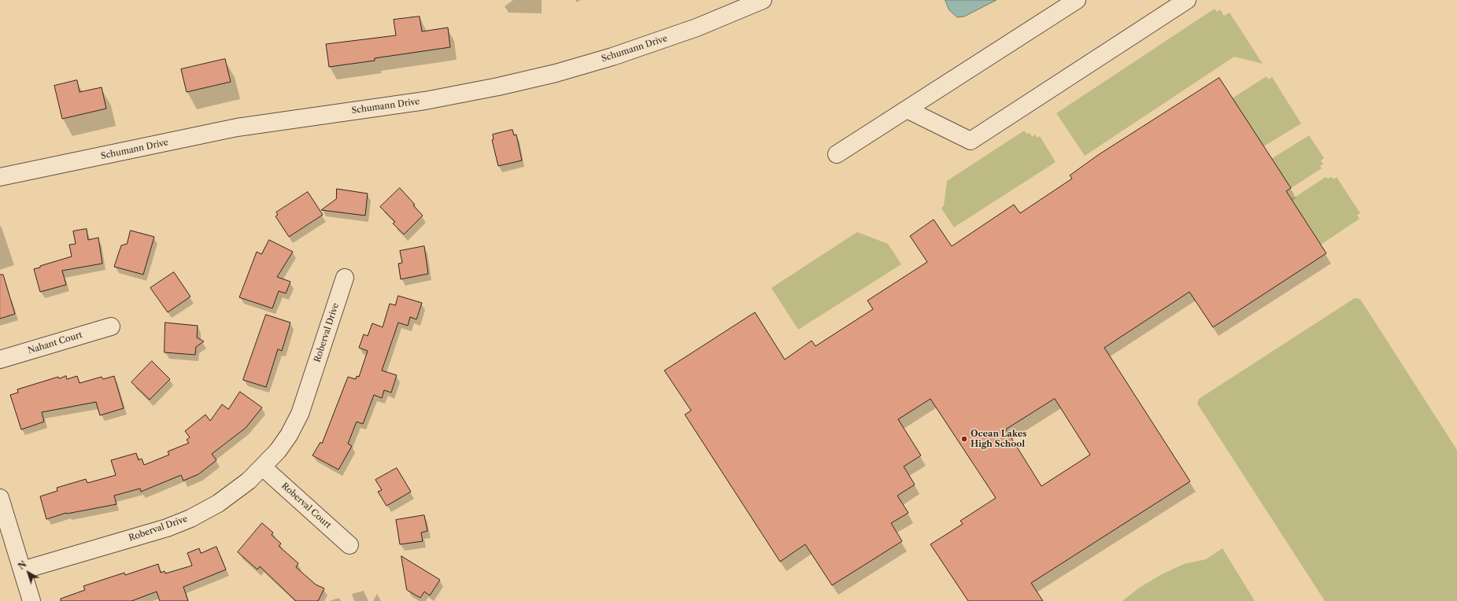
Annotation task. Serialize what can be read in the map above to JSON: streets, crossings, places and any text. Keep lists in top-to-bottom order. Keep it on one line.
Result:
{"streets":{"street":["Schumann Drive","Roberval Drive","Nahant Court","Roberval Court"]},"crossings":[["Roberval Drive","Roberval Court"]],"places":["Ocean Lakes High School"],"north":"top left"}
